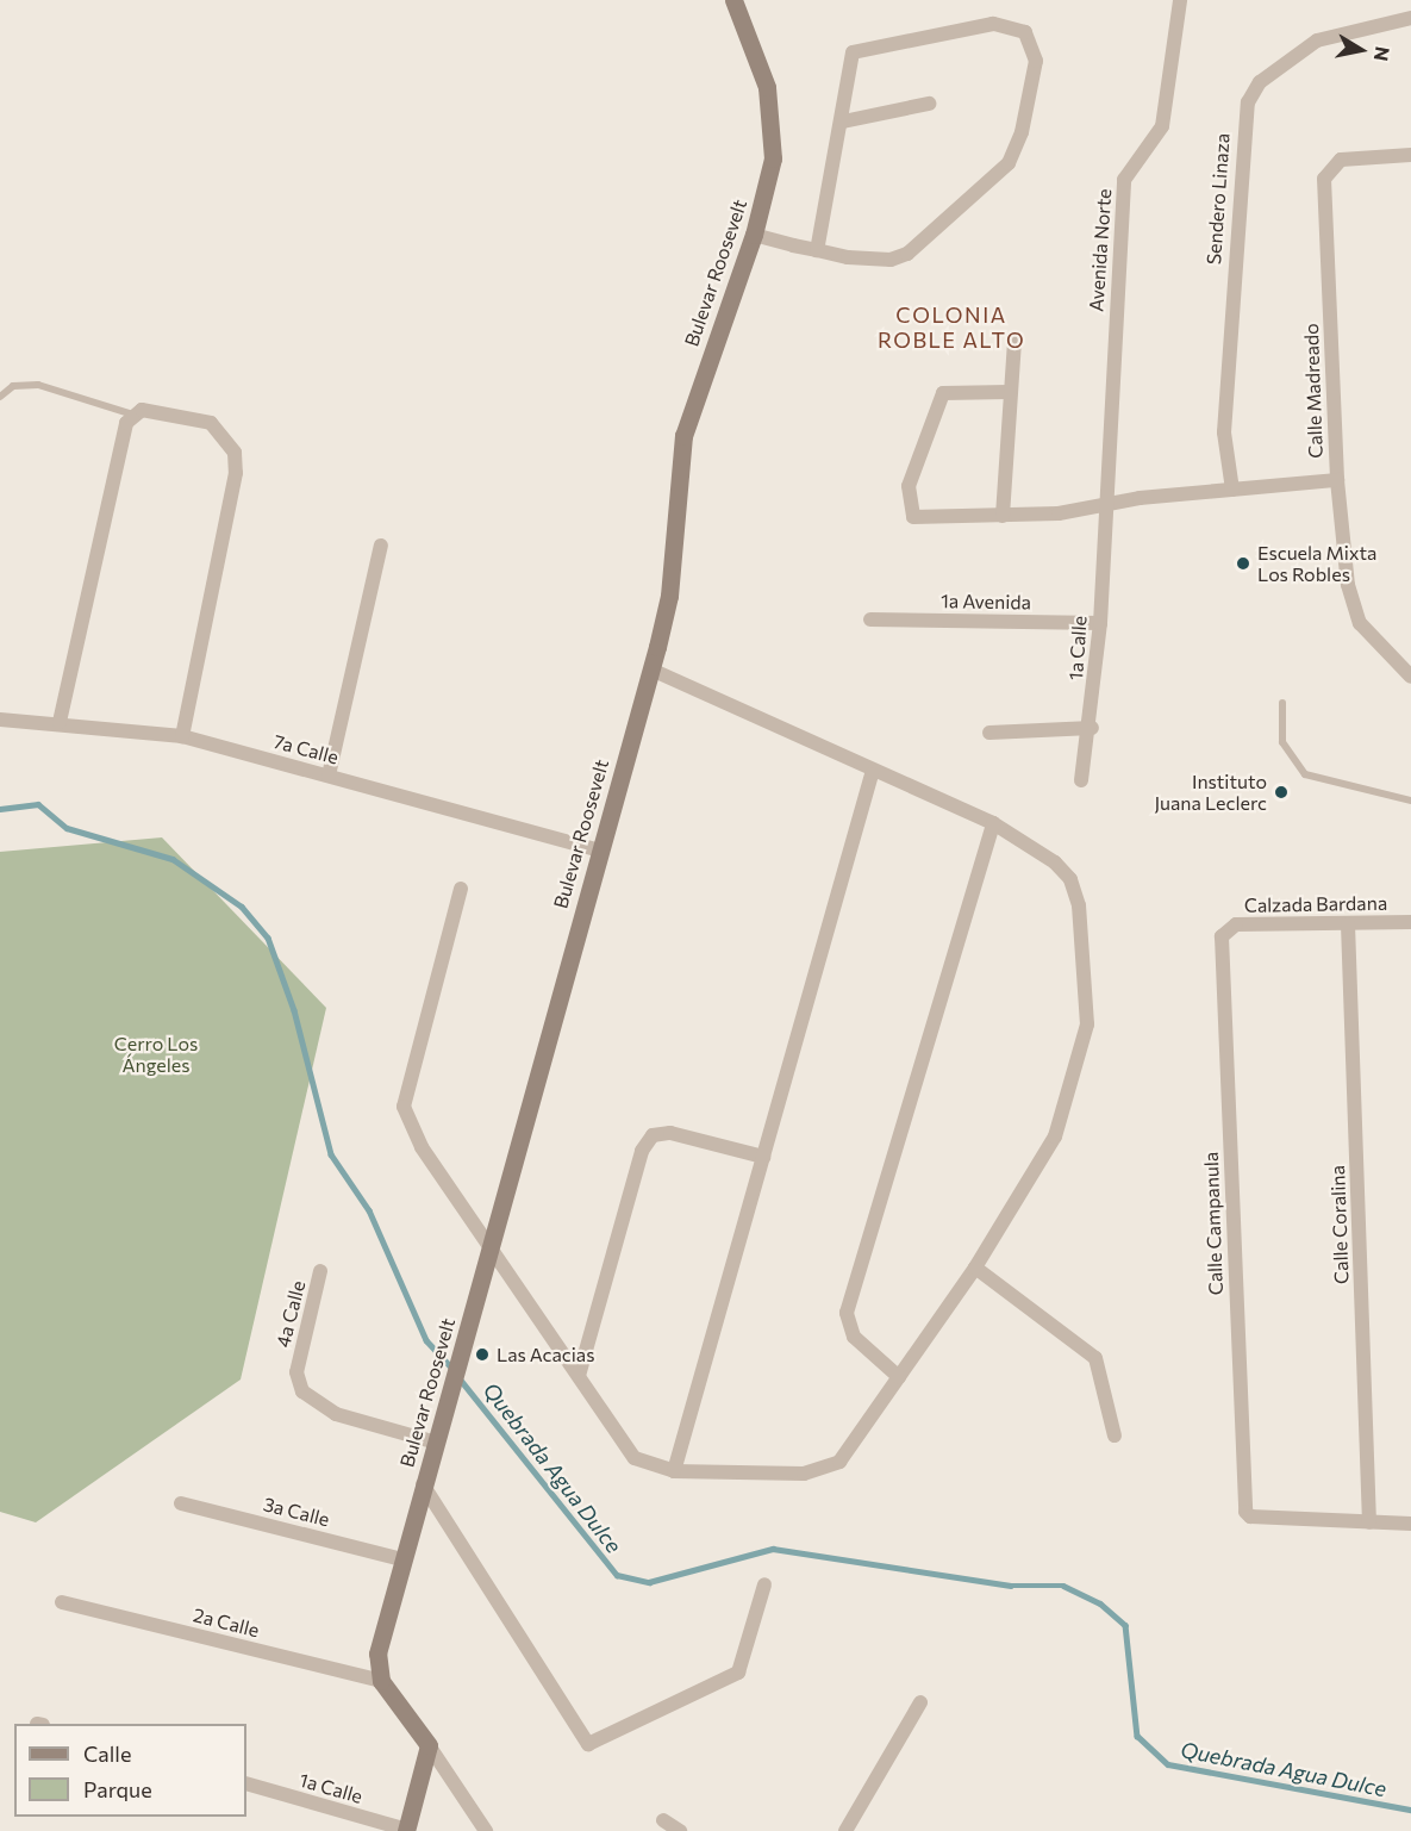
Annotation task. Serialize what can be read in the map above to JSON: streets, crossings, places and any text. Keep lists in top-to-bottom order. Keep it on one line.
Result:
{"streets":{"main road":["Bulevar Roosevelt"],"street":["Sendero Linaza","Avenida Norte","Calle Madreado","1a Avenida","1a Calle","7a Calle","Calzada Bardana","Calle Campanula","Calle Coralina","4a Calle","3a Calle","2a Calle"]},"crossings":[["Avenida Norte","1a Calle"],["Bulevar Roosevelt","7a Calle"],["Bulevar Roosevelt","4a Calle"],["Bulevar Roosevelt","3a Calle"],["Bulevar Roosevelt","2a Calle"],["1a Avenida","1a Calle"],["Calzada Bardana","Calle Campanula"],["Calzada Bardana","Calle Coralina"],["Calle Campanula","Calle Coralina"]],"districts":["COLONIA ROBLE ALTO"],"water":["Quebrada Agua Dulce"],"parks":["Cerro Los Ángeles"],"places":["Escuela Mixta Los Robles","Instituto Juana Leclerc","Las Acacias"],"legend":["Calle","Parque"],"north":"right"}
